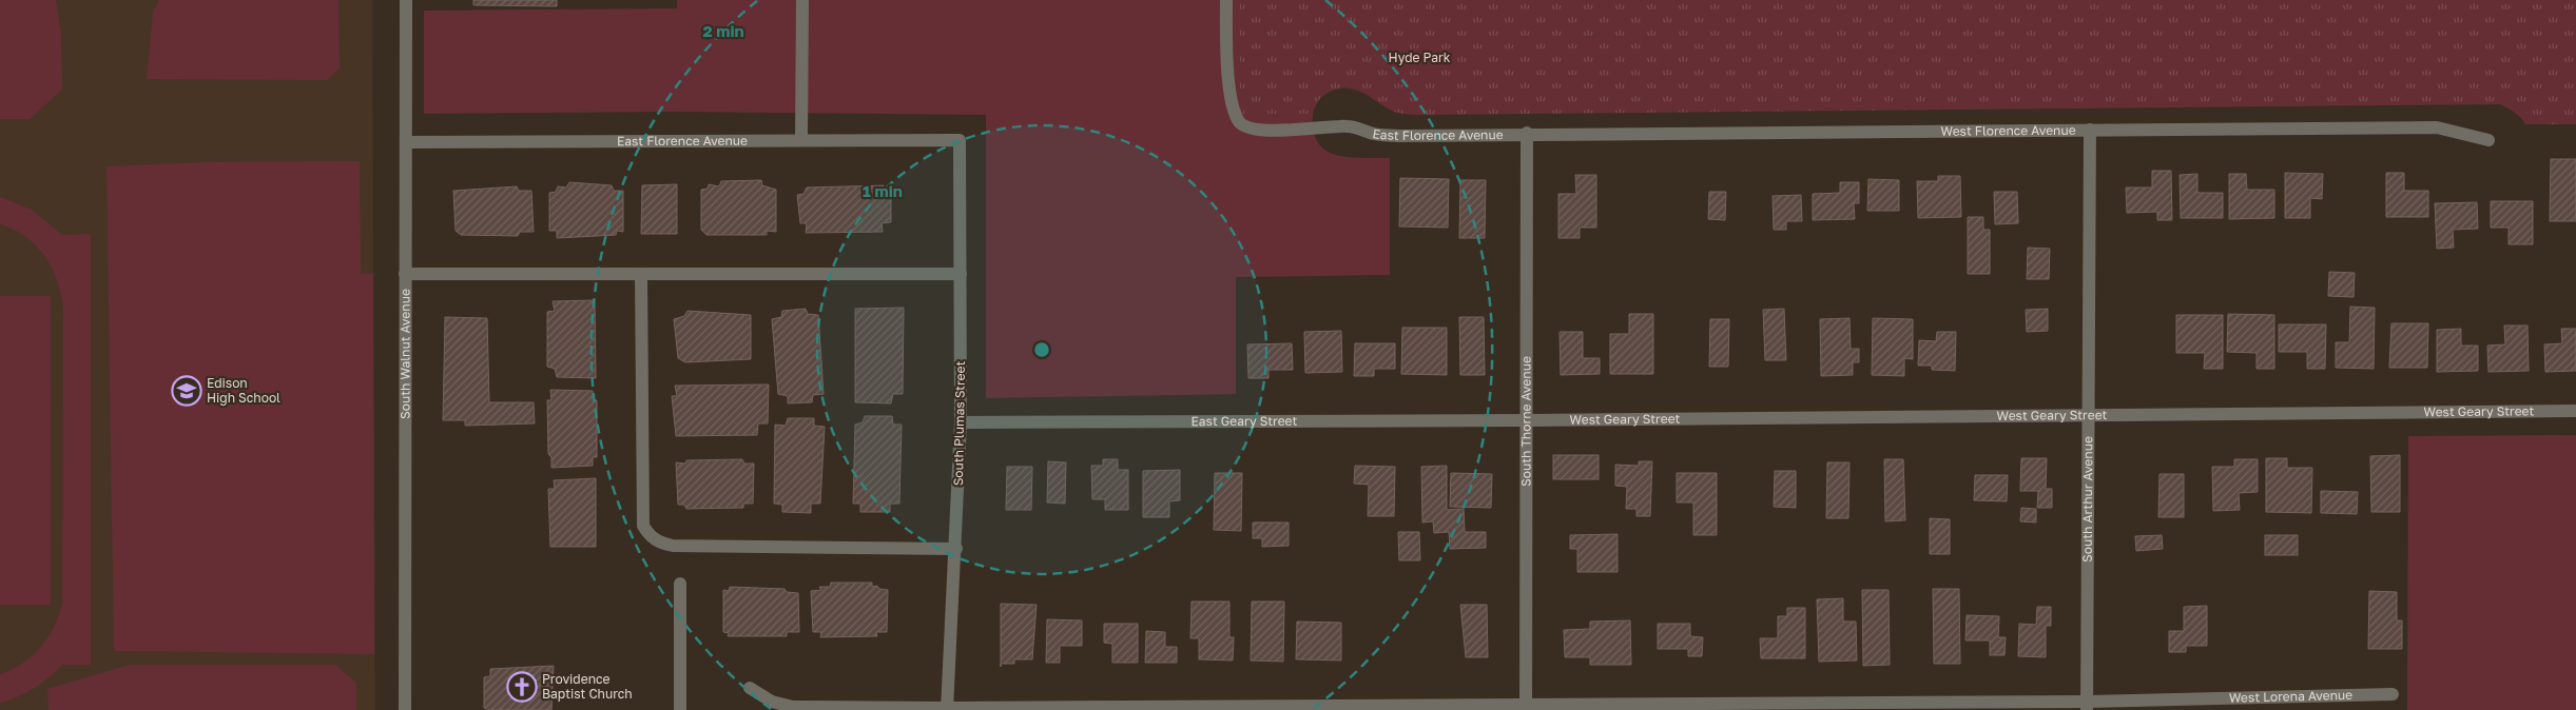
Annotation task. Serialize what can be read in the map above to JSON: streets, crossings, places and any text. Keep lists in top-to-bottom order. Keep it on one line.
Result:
{"streets":{"street":["West Florence Avenue","East Florence Avenue","South Walnut Avenue","West Geary Street","East Geary Street","South Thorne Avenue","South Plumas Street","South Arthur Avenue","West Lorena Avenue"]},"crossings":[["West Florence Avenue","East Florence Avenue"],["West Florence Avenue","South Thorne Avenue"],["West Florence Avenue","South Arthur Avenue"],["East Florence Avenue","South Walnut Avenue"],["East Florence Avenue","South Thorne Avenue"],["East Florence Avenue","South Plumas Street"],["West Geary Street","East Geary Street"],["West Geary Street","South Thorne Avenue"],["West Geary Street","South Arthur Avenue"],["East Geary Street","South Thorne Avenue"],["East Geary Street","South Plumas Street"],["South Thorne Avenue","West Lorena Avenue"],["South Plumas Street","West Lorena Avenue"],["South Arthur Avenue","West Lorena Avenue"]],"parks":["Hyde Park"],"places":{"school or university":["Edison High School"],"church":["Providence Baptist Church"]},"rings":["2 min","1 min"]}
